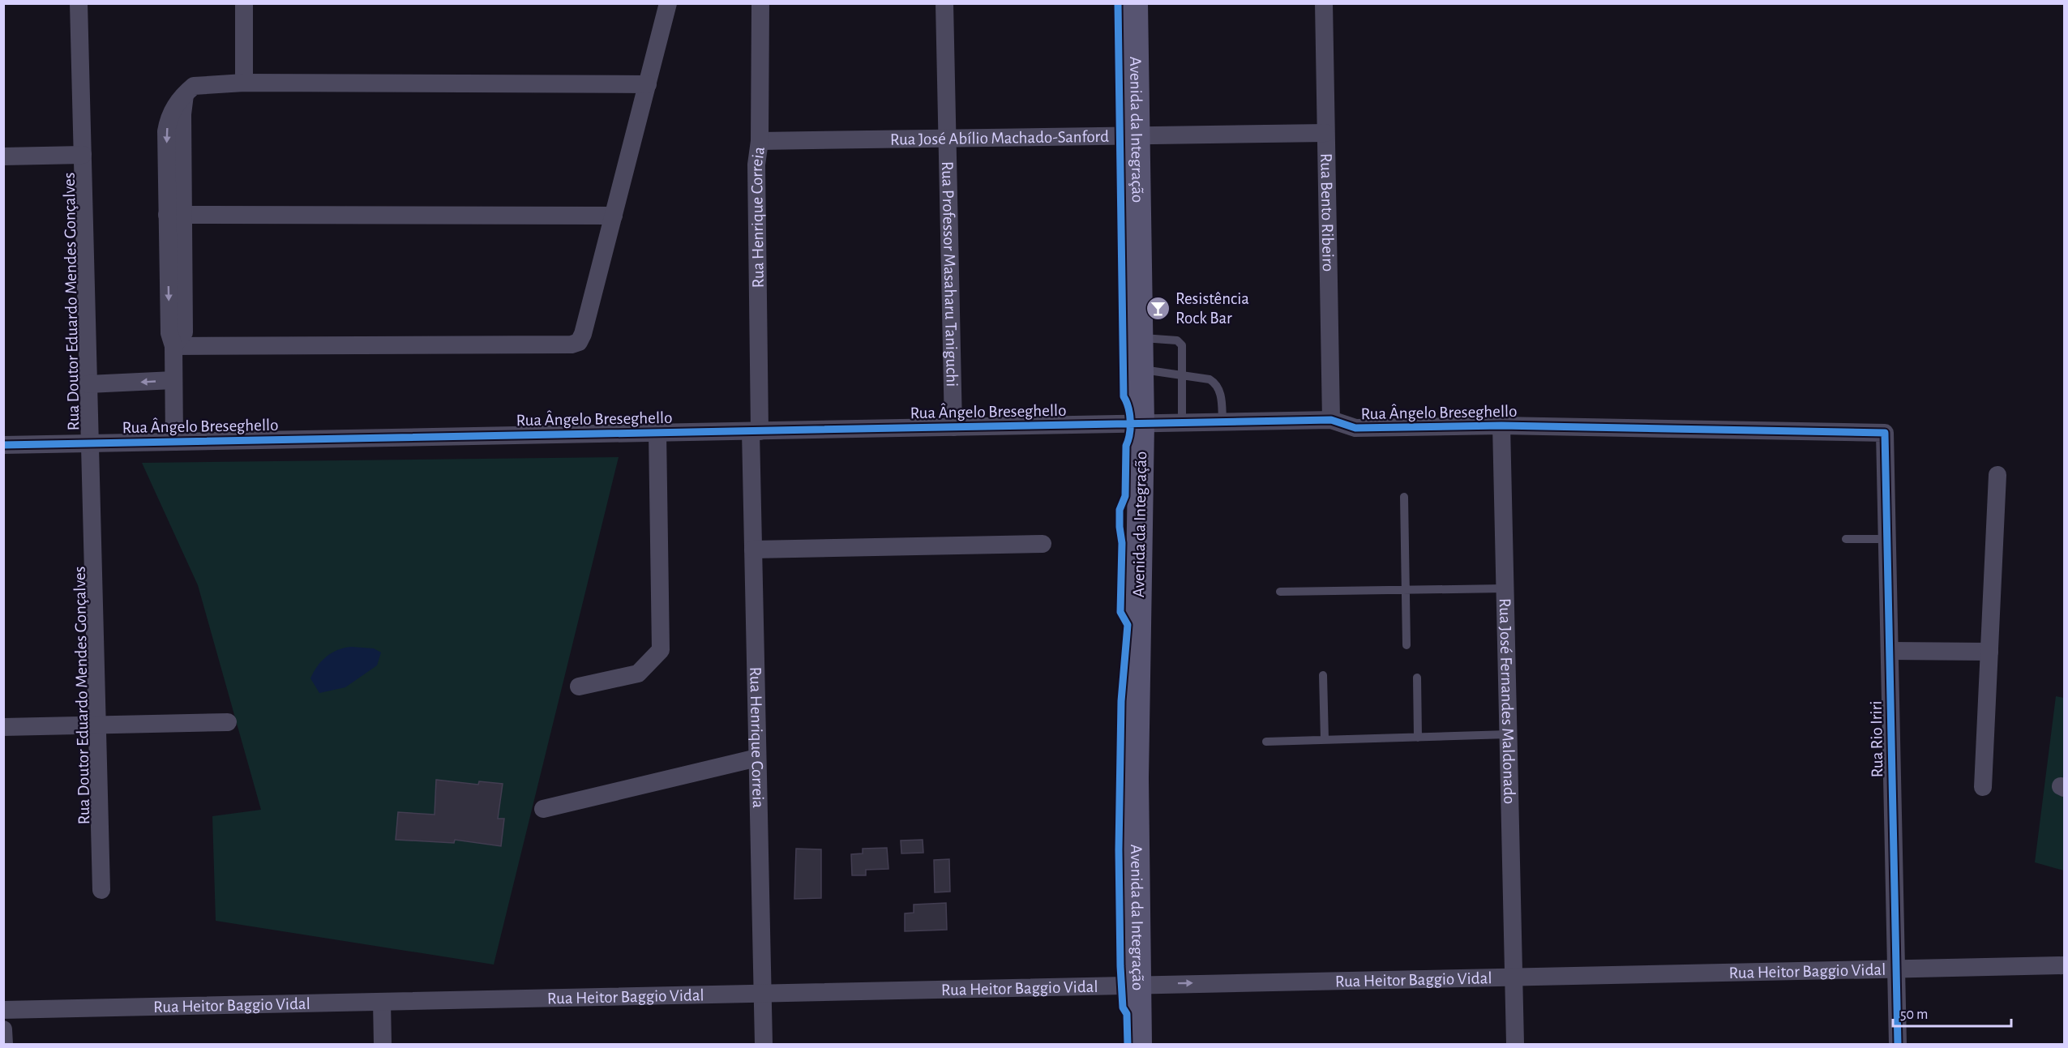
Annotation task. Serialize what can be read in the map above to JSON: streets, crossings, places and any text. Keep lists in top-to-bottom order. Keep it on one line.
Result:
{"streets":{"main road":["Avenida da Integração"],"street":["Rua José Abílio Machado-Sanford","Rua Bento Ribeiro","Rua Henrique Correia","Rua Professor Masaharu Taniguchi","Rua Doutor Eduardo Mendes Gonçalves","Rua Ângelo Breseghello","Rua José Fernandes Maldonado","Rua Rio Iriri","Rua Heitor Baggio Vidal"]},"crossings":[["Avenida da Integração","Rua José Abílio Machado-Sanford"],["Avenida da Integração","Rua Ângelo Breseghello"],["Avenida da Integração","Rua Heitor Baggio Vidal"],["Rua José Abílio Machado-Sanford","Rua Bento Ribeiro"],["Rua José Abílio Machado-Sanford","Rua Henrique Correia"],["Rua José Abílio Machado-Sanford","Rua Professor Masaharu Taniguchi"],["Rua Bento Ribeiro","Rua Ângelo Breseghello"],["Rua Henrique Correia","Rua Ângelo Breseghello"],["Rua Henrique Correia","Rua Heitor Baggio Vidal"],["Rua Professor Masaharu Taniguchi","Rua Ângelo Breseghello"],["Rua Doutor Eduardo Mendes Gonçalves","Rua Ângelo Breseghello"],["Rua Ângelo Breseghello","Rua José Fernandes Maldonado"],["Rua Ângelo Breseghello","Rua Rio Iriri"],["Rua José Fernandes Maldonado","Rua Heitor Baggio Vidal"],["Rua Rio Iriri","Rua Heitor Baggio Vidal"]],"places":{"bar":["Resistência Rock Bar"]},"scale_bar":"50 m"}
